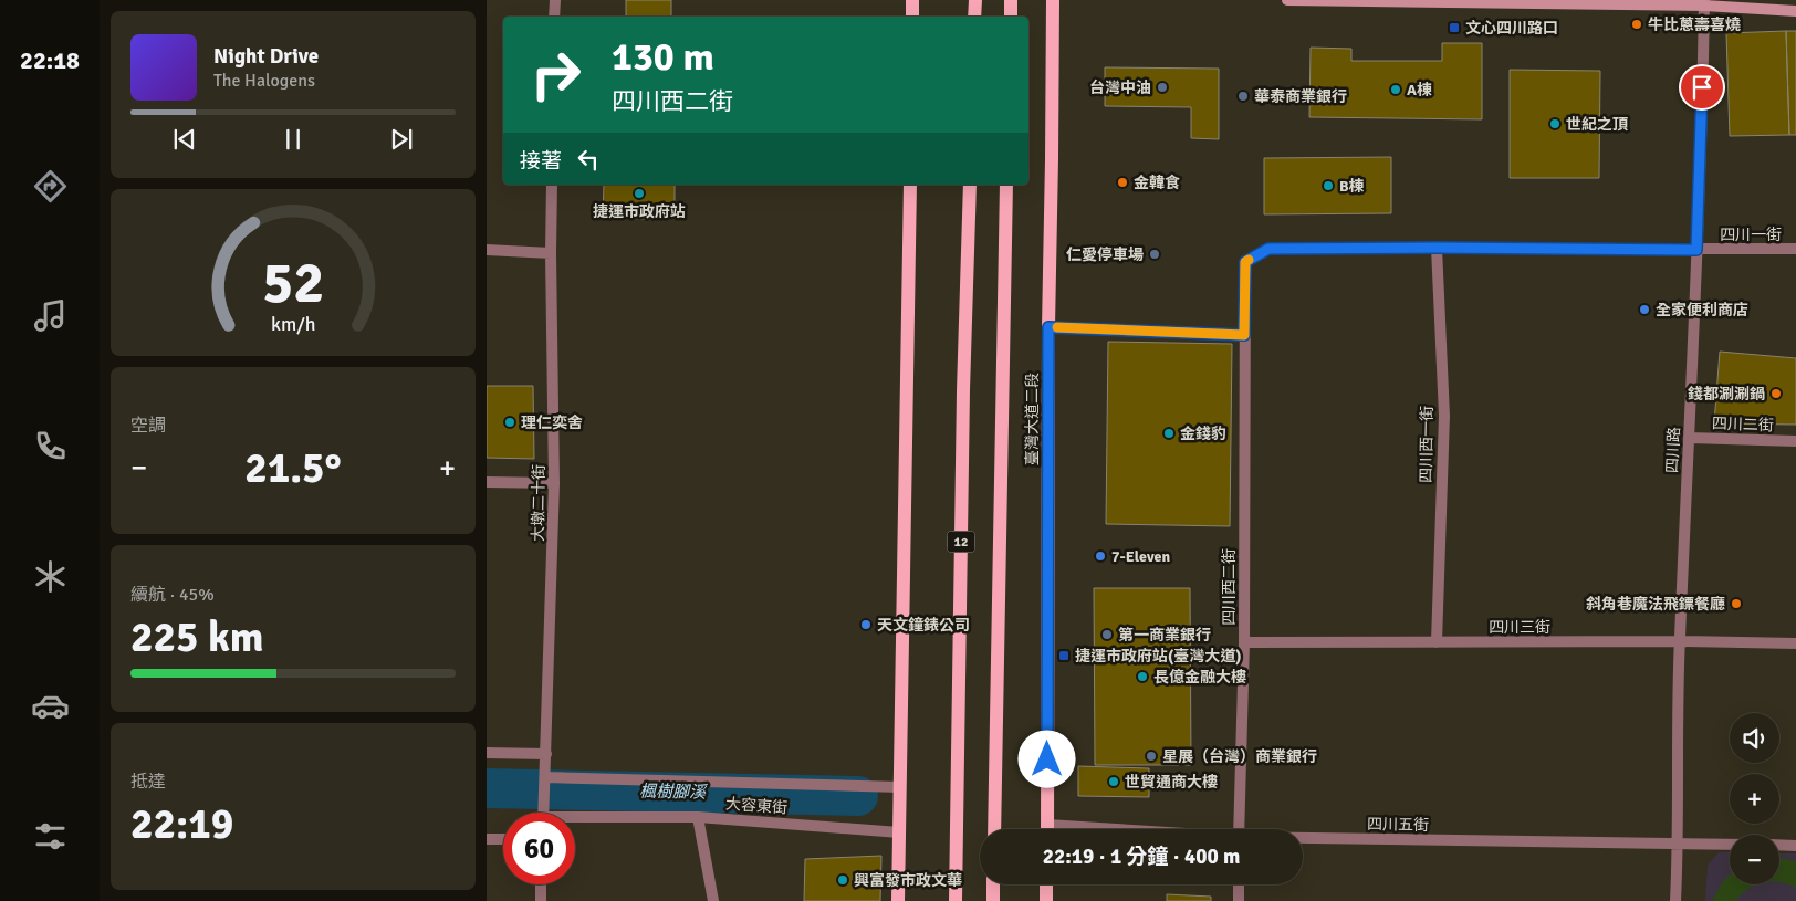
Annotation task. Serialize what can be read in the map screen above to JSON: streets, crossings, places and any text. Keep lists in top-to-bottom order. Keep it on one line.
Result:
{"streets":{"main road":["臺灣大道二段","12"],"street":["四川一街","四川二街","四川西一街","四川路","大墩二十街","四川西二街","四川三街","大容東街","四川五街"]},"crossings":[["四川一街","四川西一街"],["四川一街","四川路"],["四川一街","四川西二街"],["四川二街","四川路"],["四川西一街","四川三街"],["四川路","四川三街"],["四川路","四川五街"],["大墩二十街","大容東街"],["四川西二街","四川三街"]],"water":["楓樹腳溪"],"places":{"other":["牛比蔥壽喜燒","台灣中油","A棟","華泰商業銀行","世紀之頂","金韓食","B棟","捷運市政府站","仁愛停車場","全家便利商店","錢都涮涮鍋","理仁奕舍","金錢豹","7-Eleven","斜角巷魔法飛鏢餐廳","天文鐘錶公司","第一商業銀行","長億金融大樓","星展（台灣）商業銀行","世貿通商大樓","興富發市政文華"],"transit":["文心四川路口","捷運市政府站(臺灣大道)"]},"page":{"tabs":"22:18","turn":["130 m","四川西二街"],"song":["Night Drive","The Halogens"],"then":"接著","tile":["空調",["續航 · 45%","225 km"],["抵達","22:19"]],"heat":["−","21.5°","+"],"map_buttons":["+","−"],"limit":"60","trip":"22:19 · 1 分鐘 · 400 m","gauge":["52","km/h"]}}
